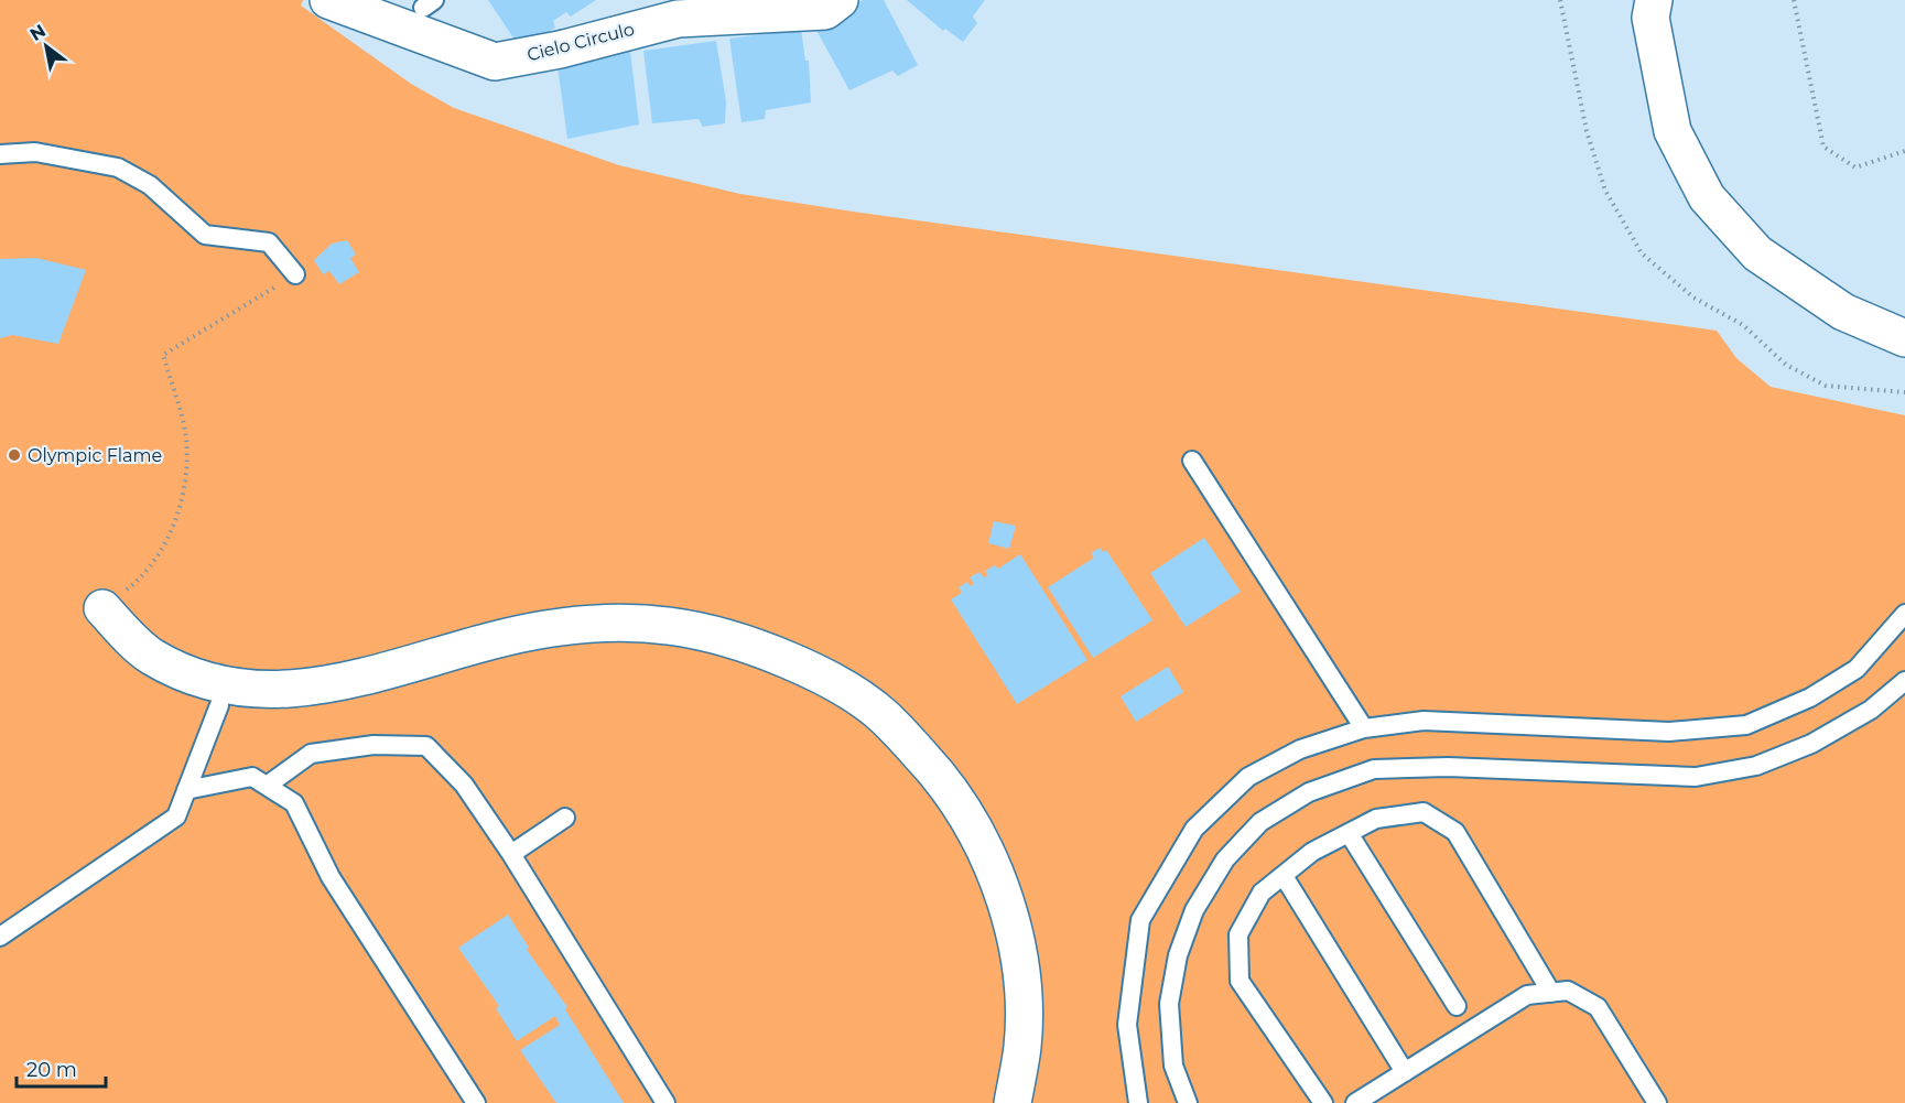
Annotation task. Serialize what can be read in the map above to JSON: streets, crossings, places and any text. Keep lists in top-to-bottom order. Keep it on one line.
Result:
{"streets":{"street":["Cielo Circulo"]},"places":["Olympic Flame"],"scale_bar":"20 m","north":"top left"}
